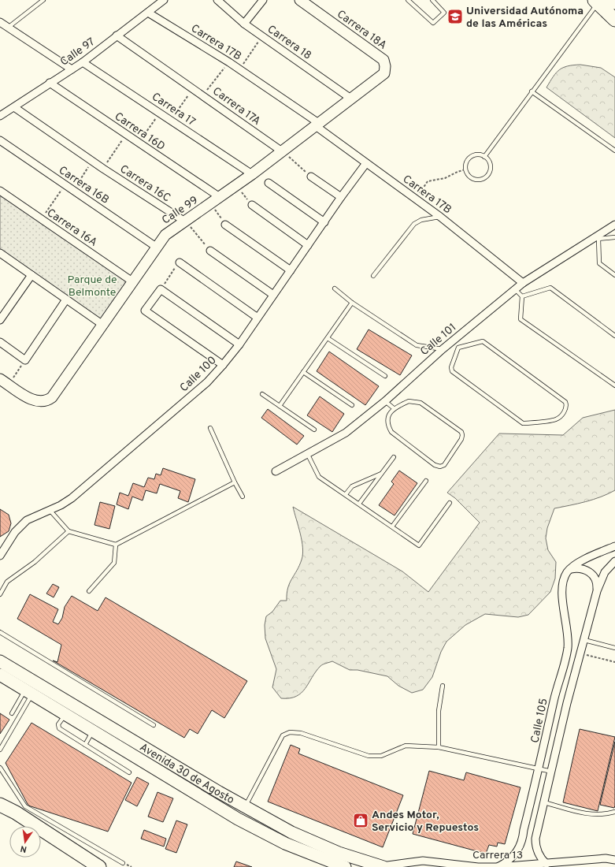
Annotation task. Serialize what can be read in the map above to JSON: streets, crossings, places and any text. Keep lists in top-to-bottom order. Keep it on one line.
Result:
{"streets":{"main road":["Avenida 30 de Agosto"],"street":["Carrera 18A","Carrera 17B","Carrera 18","Calle 97","Carrera 17A","Carrera 17","Carrera 16D","Carrera 16C","Carrera 16B","Calle 99","Carrera 16A","Calle 101","Calle 100","Calle 105","Carrera 13"]},"crossings":[["Carrera 18A","Calle 99"],["Carrera 17B","Calle 97"],["Carrera 17B","Calle 99"],["Carrera 17B","Calle 101"],["Carrera 17B","Calle 100"],["Carrera 18","Calle 99"],["Calle 97","Carrera 17A"],["Calle 97","Carrera 17"],["Calle 97","Carrera 16D"],["Calle 97","Carrera 16C"],["Carrera 17A","Calle 99"],["Carrera 17","Calle 99"],["Carrera 16D","Calle 99"],["Carrera 16C","Calle 99"],["Carrera 16B","Calle 99"],["Calle 99","Carrera 16A"],["Calle 105","Carrera 13"],["Avenida 30 de Agosto","Carrera 13"]],"parks":["Parque de Belmonte"],"places":{"school or university":["Universidad Autónoma de las Américas"],"shop":["Andes Motor, Servicio y Repuestos"]},"north":"bottom"}
